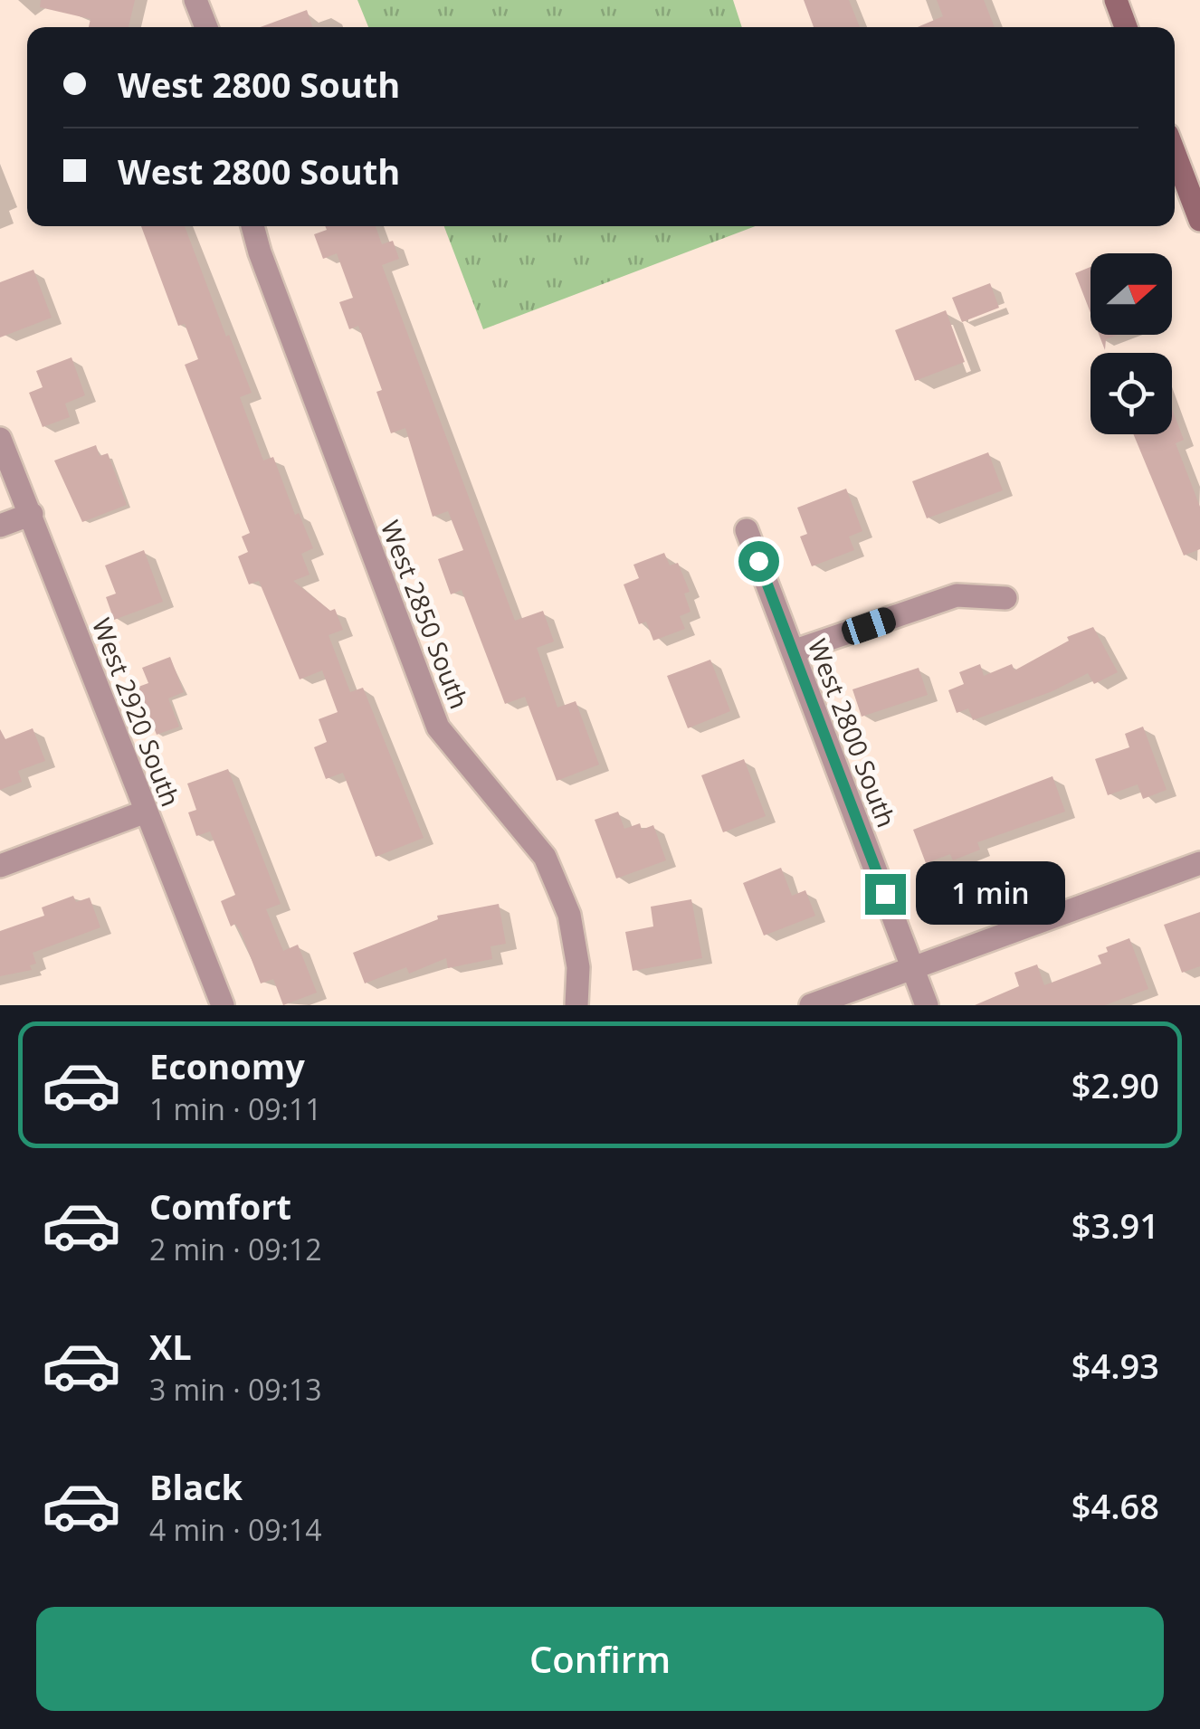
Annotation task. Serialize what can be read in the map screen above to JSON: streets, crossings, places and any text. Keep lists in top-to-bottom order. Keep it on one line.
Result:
{"streets":{"street":["West 2850 South","West 2920 South","West 2800 South"]},"north":"right","page":{"banner":["West 2800 South","West 2800 South"],"bubble":"1 min","list":[{"name":"Economy","note":"1 min · 09:11","value":"$2.90"},{"name":"Comfort","note":"2 min · 09:12","value":"$3.91"},{"name":"XL","note":"3 min · 09:13","value":"$4.93"},{"name":"Black","note":"4 min · 09:14","value":"$4.68"}],"buttons":"Confirm"}}
